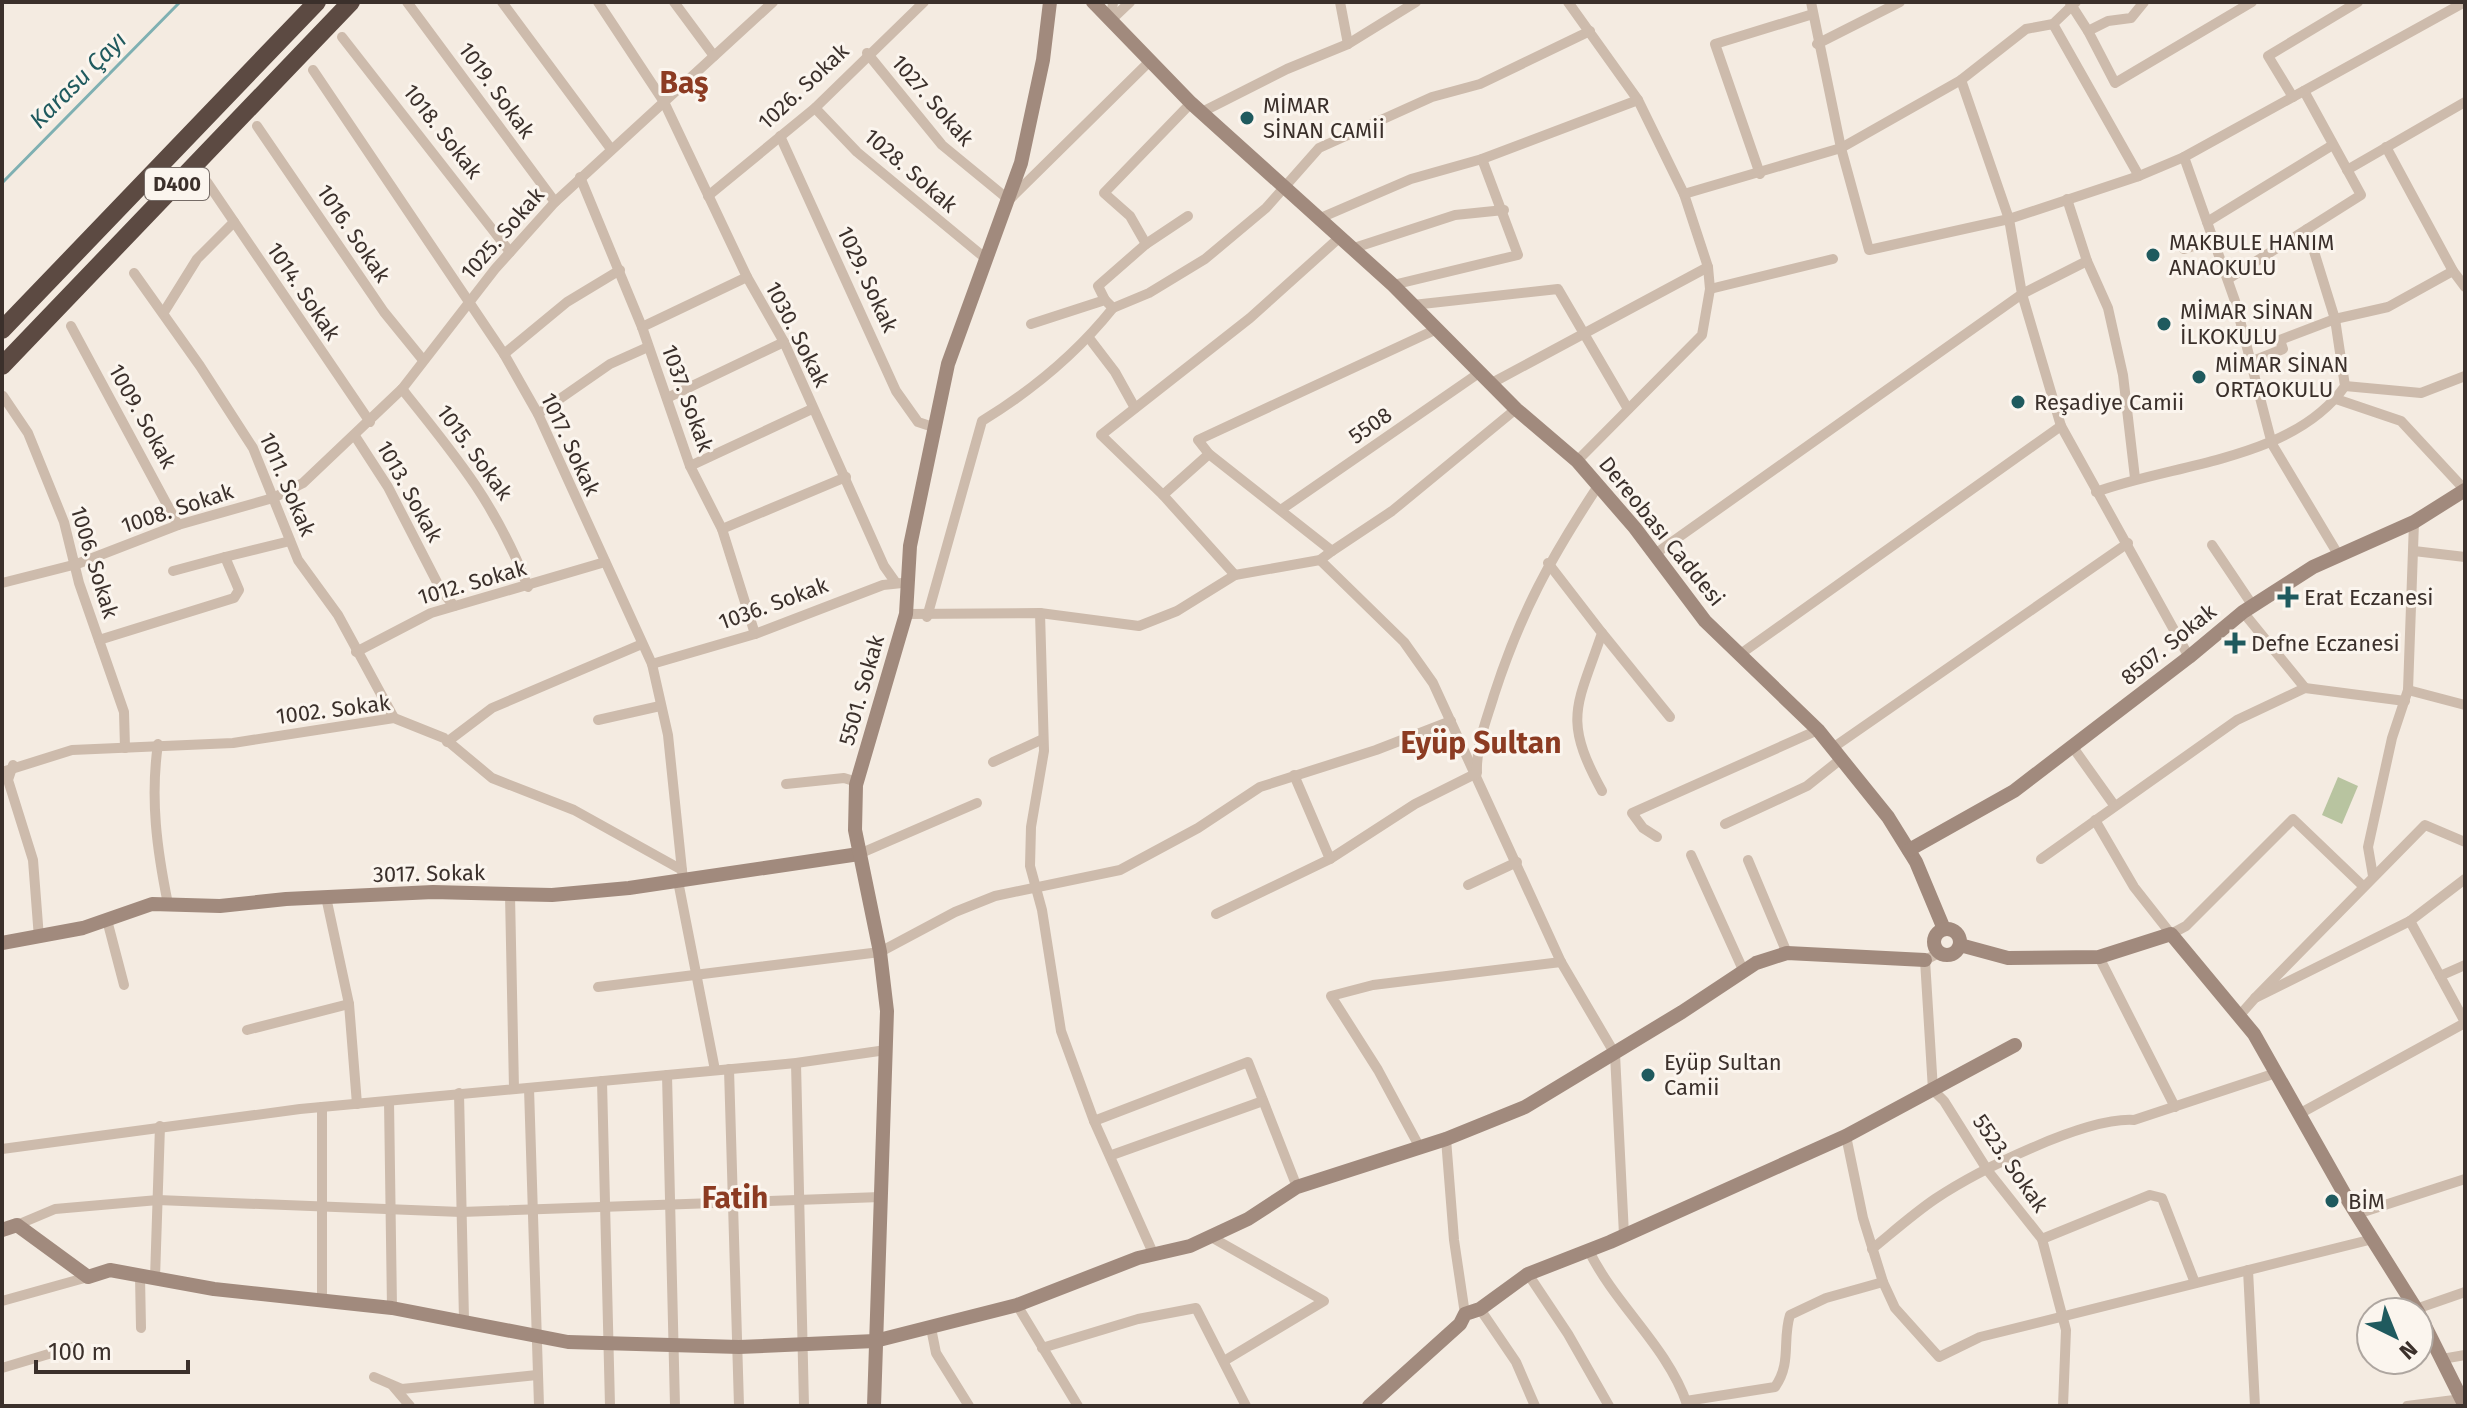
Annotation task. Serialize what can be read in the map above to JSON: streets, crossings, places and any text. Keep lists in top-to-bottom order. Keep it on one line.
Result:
{"streets":{"highway":["D400"],"street":["1026. Sokak","1019. Sokak","1027. Sokak","1018. Sokak","1028. Sokak","1016. Sokak","1025. Sokak","1029. Sokak","1014. Sokak","1030. Sokak","1037. Sokak","1009. Sokak","5508","1017. Sokak","1015. Sokak","1011. Sokak","1013. Sokak","1008. Sokak","Dereobası Caddesi","1006. Sokak","1012. Sokak","1036. Sokak","8507. Sokak","5501. Sokak","1002. Sokak","3017. Sokak","5523. Sokak"]},"crossings":[["1026. Sokak","1027. Sokak"],["1026. Sokak","1028. Sokak"],["1026. Sokak","1029. Sokak"],["1026. Sokak","1030. Sokak"],["1019. Sokak","1025. Sokak"],["1027. Sokak","5501. Sokak"],["1018. Sokak","1025. Sokak"],["1028. Sokak","5501. Sokak"],["1016. Sokak","1025. Sokak"],["1025. Sokak","1014. Sokak"],["1025. Sokak","1030. Sokak"],["1025. Sokak","1037. Sokak"],["1025. Sokak","1017. Sokak"],["1025. Sokak","1015. Sokak"],["1025. Sokak","1011. Sokak"],["1025. Sokak","1013. Sokak"],["1025. Sokak","1008. Sokak"],["1029. Sokak","5501. Sokak"],["1030. Sokak","1036. Sokak"],["1030. Sokak","5501. Sokak"],["1037. Sokak","1036. Sokak"],["1009. Sokak","1008. Sokak"],["5508","Dereobası Caddesi"],["1017. Sokak","1012. Sokak"],["1017. Sokak","1036. Sokak"],["1017. Sokak","1002. Sokak"],["1017. Sokak","3017. Sokak"],["1015. Sokak","1012. Sokak"],["1011. Sokak","1008. Sokak"],["1011. Sokak","1012. Sokak"],["1011. Sokak","1002. Sokak"],["1013. Sokak","1012. Sokak"],["1008. Sokak","1006. Sokak"],["Dereobası Caddesi","8507. Sokak"],["1006. Sokak","1002. Sokak"],["1036. Sokak","5501. Sokak"],["5501. Sokak","3017. Sokak"],["1002. Sokak","3017. Sokak"]],"districts":["Baş","Eyüp Sultan","Fatih"],"water":["Karasu Çayı"],"places":{"other":["MİMAR SİNAN CAMİİ","MAKBULE HANIM ANAOKULU","MİMAR SİNAN İLKOKULU","MİMAR SİNAN ORTAOKULU","Reşadiye Camii","Eyüp Sultan Camii","BİM"],"health":["Erat Eczanesi","Defne Eczanesi"]},"scale_bar":"100 m","north":"bottom right"}
